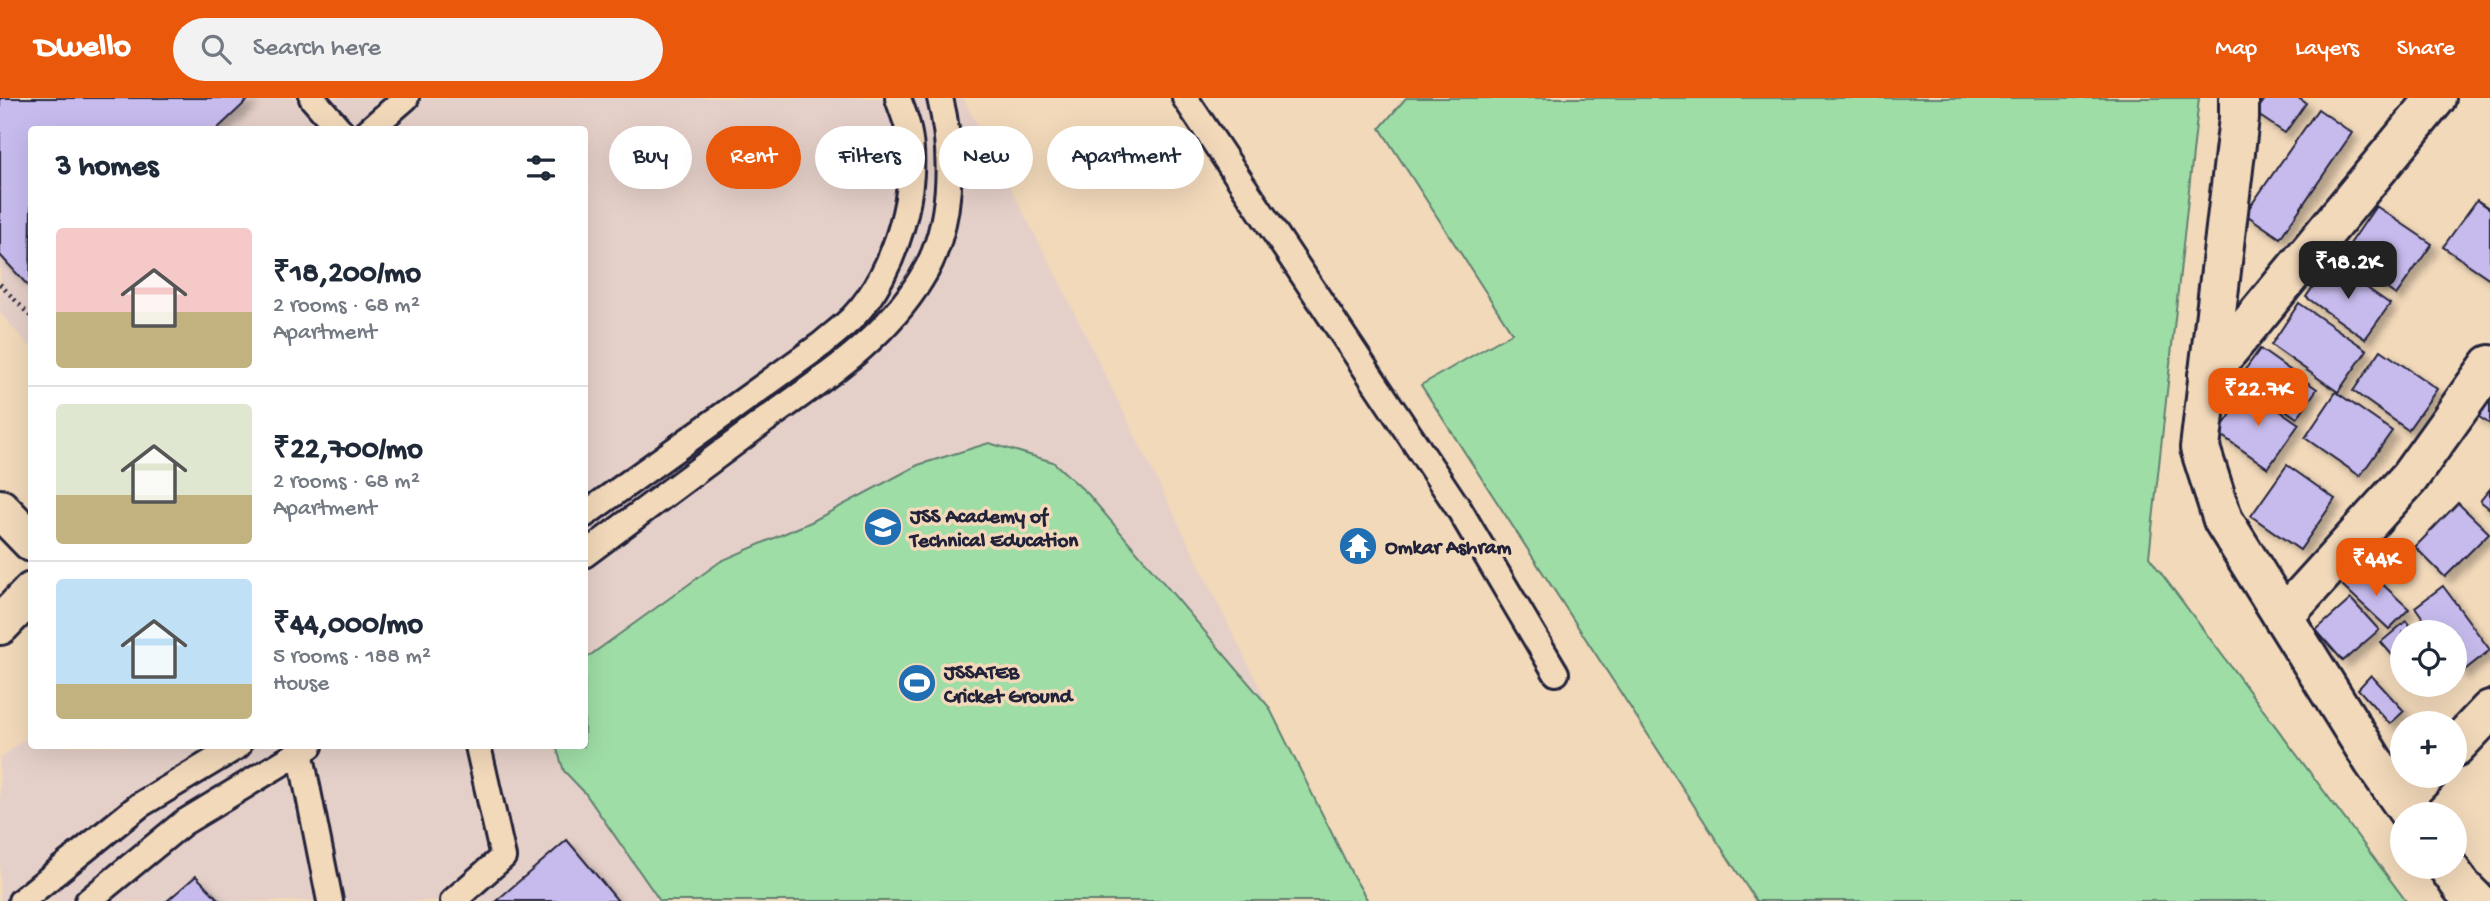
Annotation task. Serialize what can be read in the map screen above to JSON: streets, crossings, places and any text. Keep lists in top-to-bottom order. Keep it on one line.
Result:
{"places":{"school or university":["JSS Academy of Technical Education"],"temple":["Omkar Ashram"],"sports":["JSSATEB Cricket Ground"]},"page":{"header":"Dwello","search":"Search here","nav":["Map","Layers","Share"],"chip":["Buy","Rent","Filters","New","Apartment"],"heading":"3 homes","list":[{"name":"₹18,200/mo","note":"2 rooms · 68 m² · Apartment"},{"name":"₹22,700/mo","note":"2 rooms · 68 m² · Apartment"},{"name":"₹44,000/mo","note":"5 rooms · 188 m² · House"}],"price":["₹18.2K","₹22.7K","₹44K"],"map_buttons":["+","−"]}}
